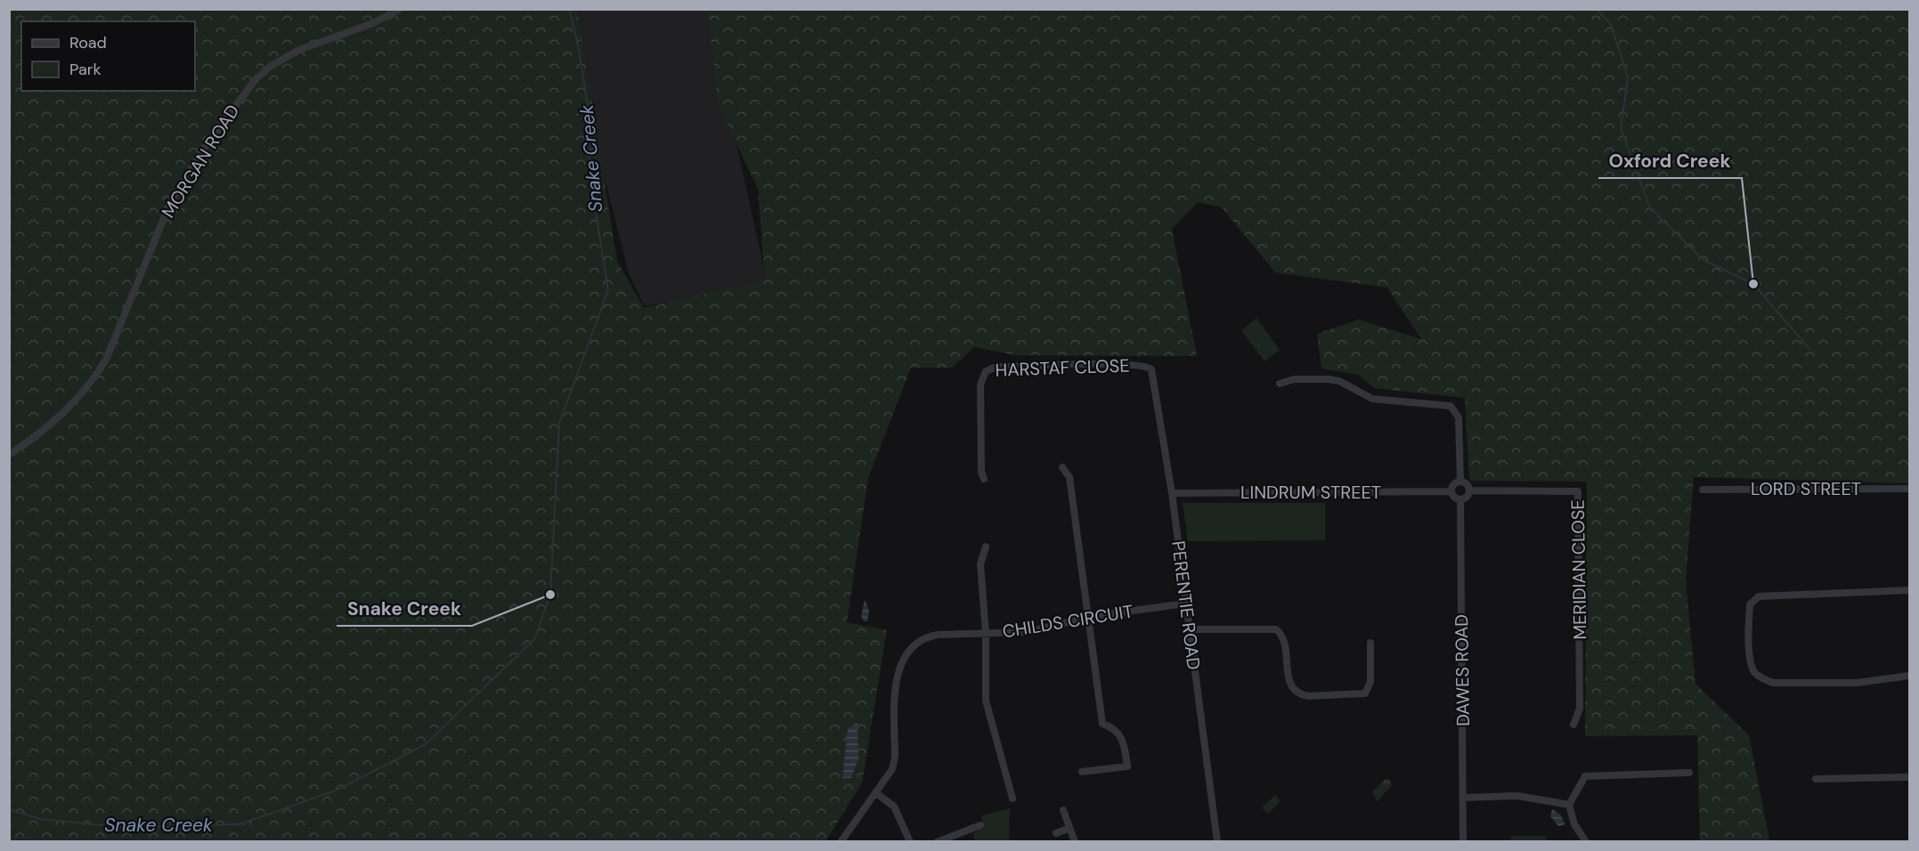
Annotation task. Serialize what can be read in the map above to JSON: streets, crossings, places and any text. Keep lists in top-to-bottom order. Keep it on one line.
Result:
{"streets":{"street":["MORGAN ROAD","HARSTAF CLOSE","LORD STREET","LINDRUM STREET","MERIDIAN CLOSE","PERENTIE ROAD","CHILDS CIRCUIT","DAWES ROAD"]},"crossings":[["HARSTAF CLOSE","PERENTIE ROAD"],["LINDRUM STREET","MERIDIAN CLOSE"],["LINDRUM STREET","PERENTIE ROAD"],["LINDRUM STREET","DAWES ROAD"],["MERIDIAN CLOSE","DAWES ROAD"],["PERENTIE ROAD","CHILDS CIRCUIT"]],"water":["Snake Creek"],"places":["Oxford Creek","Snake Creek"],"legend":["Road","Park"]}
